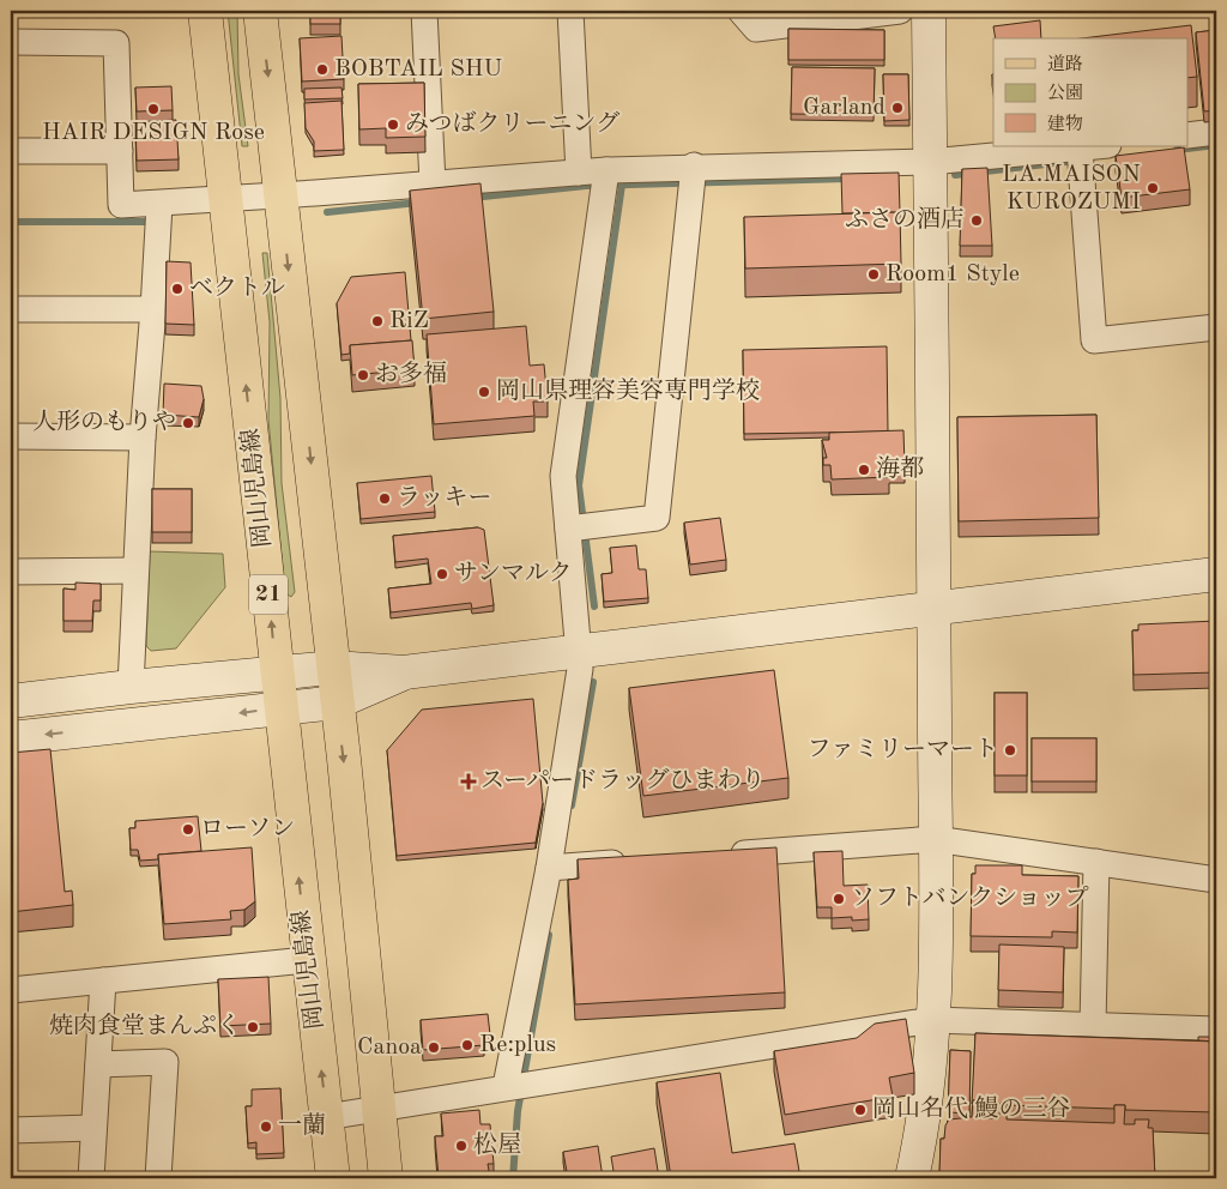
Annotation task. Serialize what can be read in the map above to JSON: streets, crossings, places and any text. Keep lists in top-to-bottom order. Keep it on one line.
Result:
{"streets":{"main road":["岡山児島線","21"]},"places":{"other":["BOBTAIL SHU","Garland","HAIR DESIGN Rose","みつばクリーニング","LA.MAISON KUROZUMI","ふさの酒店","Room1 Style","ベクトル","RiZ","お多福","岡山県理容美容専門学校","人形のもりや","海都","ラッキー","サンマルク","ファミリーマート","ローソン","ソフトバンクショップ","焼肉食堂まんぷく","Re:plus","Canoa","岡山名代 鰻の三谷","一蘭","松屋"],"health":["スーパードラッグひまわり"]},"legend":["道路","公園","建物"]}
